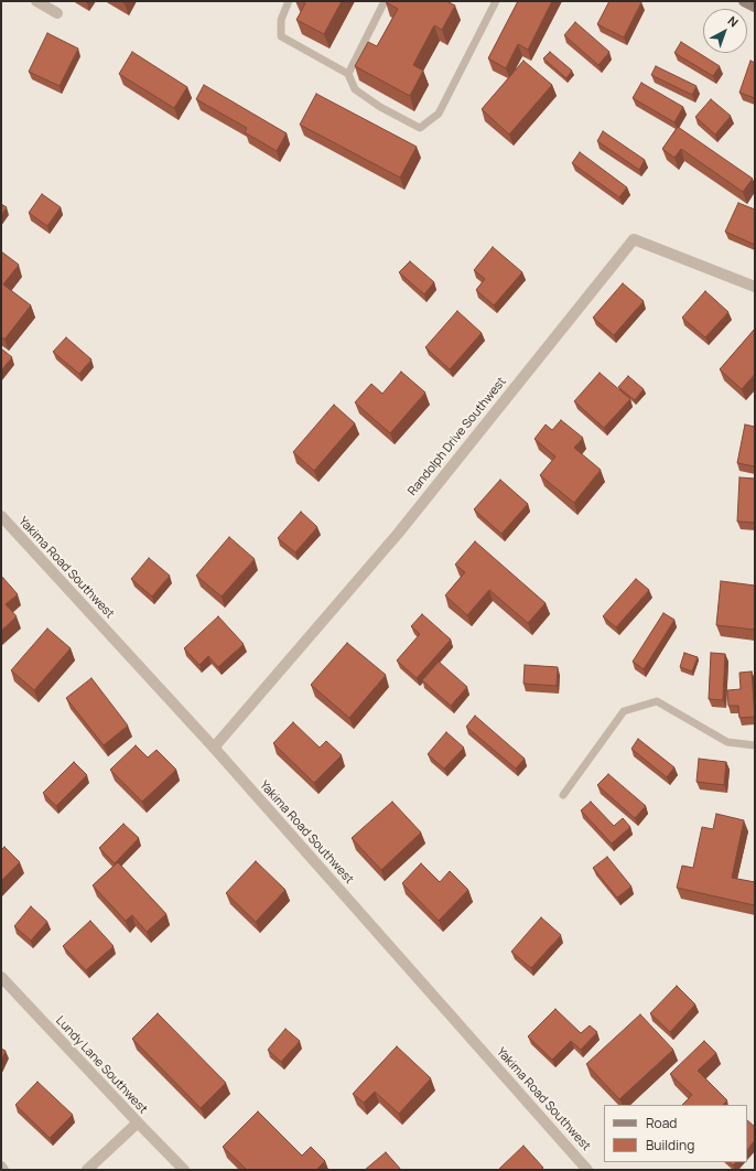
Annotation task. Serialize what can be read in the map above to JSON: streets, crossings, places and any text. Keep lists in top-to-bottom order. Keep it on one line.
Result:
{"streets":{"street":["Randolph Drive Southwest","Yakima Road Southwest","Lundy Lane Southwest"]},"crossings":[["Randolph Drive Southwest","Yakima Road Southwest"]],"legend":["Road","Building"],"north":"top right"}
